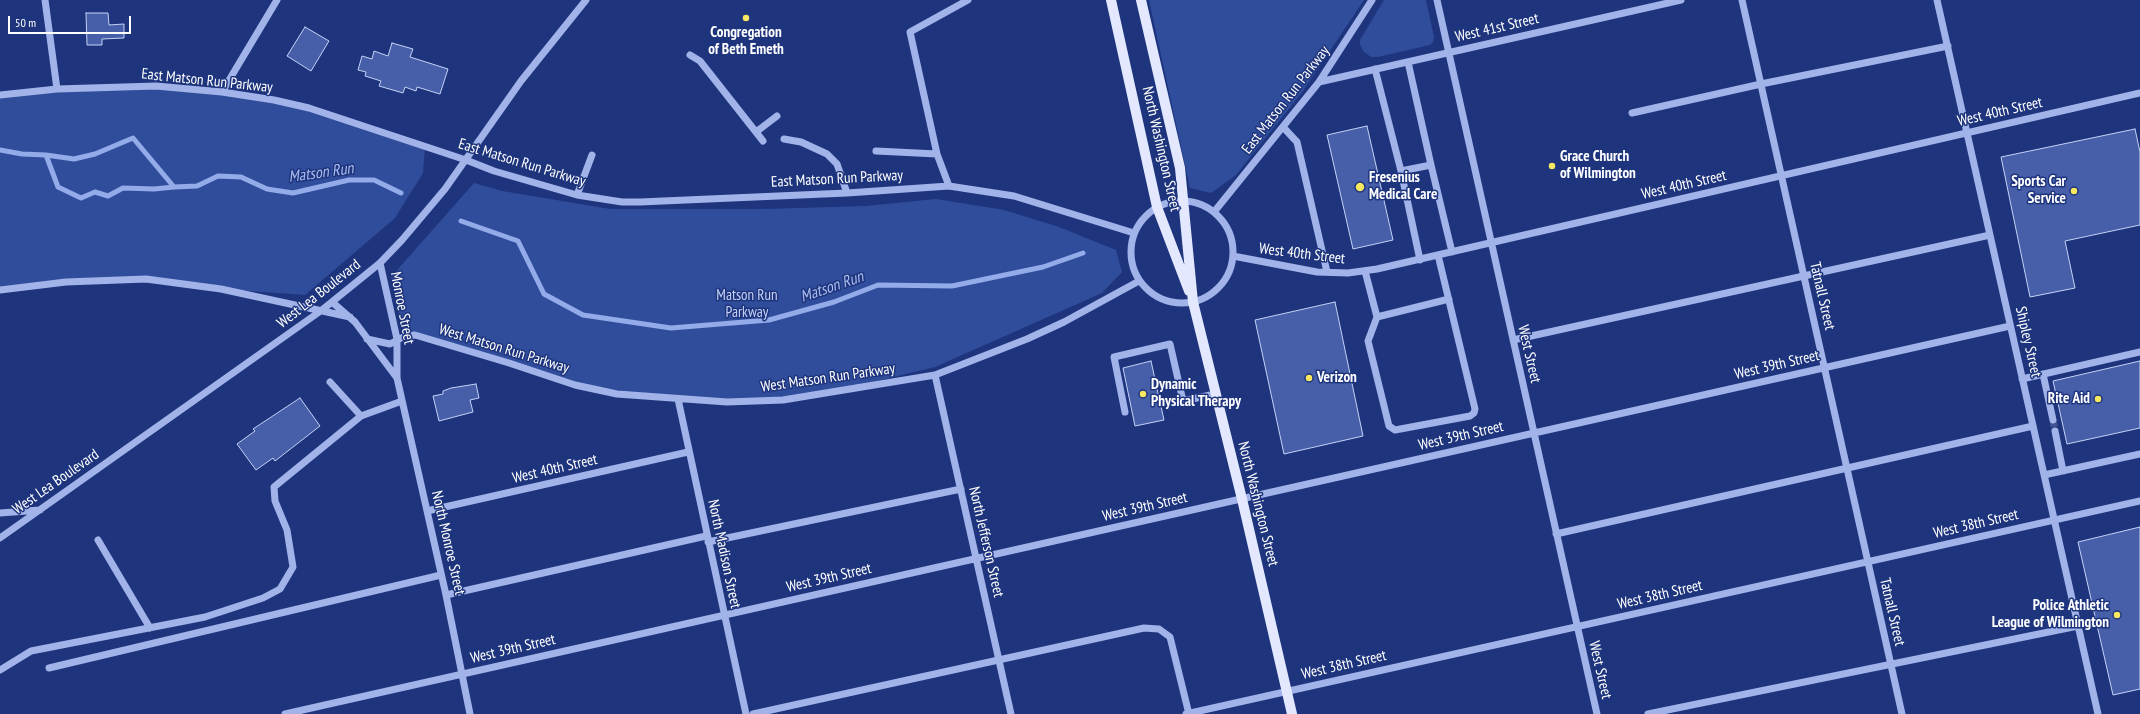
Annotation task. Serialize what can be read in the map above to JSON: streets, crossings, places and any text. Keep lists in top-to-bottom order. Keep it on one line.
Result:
{"streets":{"main road":["North Washington Street"],"street":["West 41st Street","East Matson Run Parkway","West 40th Street","West Lea Boulevard","Tatnall Street","Monroe Street","Shipley Street","West Matson Run Parkway","West Street","West 39th Street","West 38th Street","North Jefferson Street","North Monroe Street","North Madison Street"]},"crossings":[["West 41st Street","East Matson Run Parkway"],["West 41st Street","West Street"],["East Matson Run Parkway","West Lea Boulevard"],["West 40th Street","Tatnall Street"],["West 40th Street","Shipley Street"],["West 40th Street","West Street"],["West 40th Street","North Monroe Street"],["West 40th Street","North Madison Street"],["North Washington Street","West 39th Street"],["North Washington Street","West 38th Street"],["West Lea Boulevard","Monroe Street"],["Tatnall Street","West 39th Street"],["Tatnall Street","West 38th Street"],["Monroe Street","West Matson Run Parkway"],["Monroe Street","North Monroe Street"],["Shipley Street","West 39th Street"],["Shipley Street","West 38th Street"],["West Matson Run Parkway","North Jefferson Street"],["West Matson Run Parkway","North Madison Street"],["West Street","West 39th Street"],["West Street","West 38th Street"],["West 39th Street","North Jefferson Street"],["West 39th Street","North Monroe Street"],["West 39th Street","North Madison Street"]],"water":["Matson Run"],"parks":["Matson Run Parkway"],"places":["Congregation of Beth Emeth","Grace Church of Wilmington","Fresenius Medical Care","Sports Car Service","Verizon","Dynamic Physical Therapy","Rite Aid","Police Athletic League of Wilmington"],"scale_bar":"50 m"}
